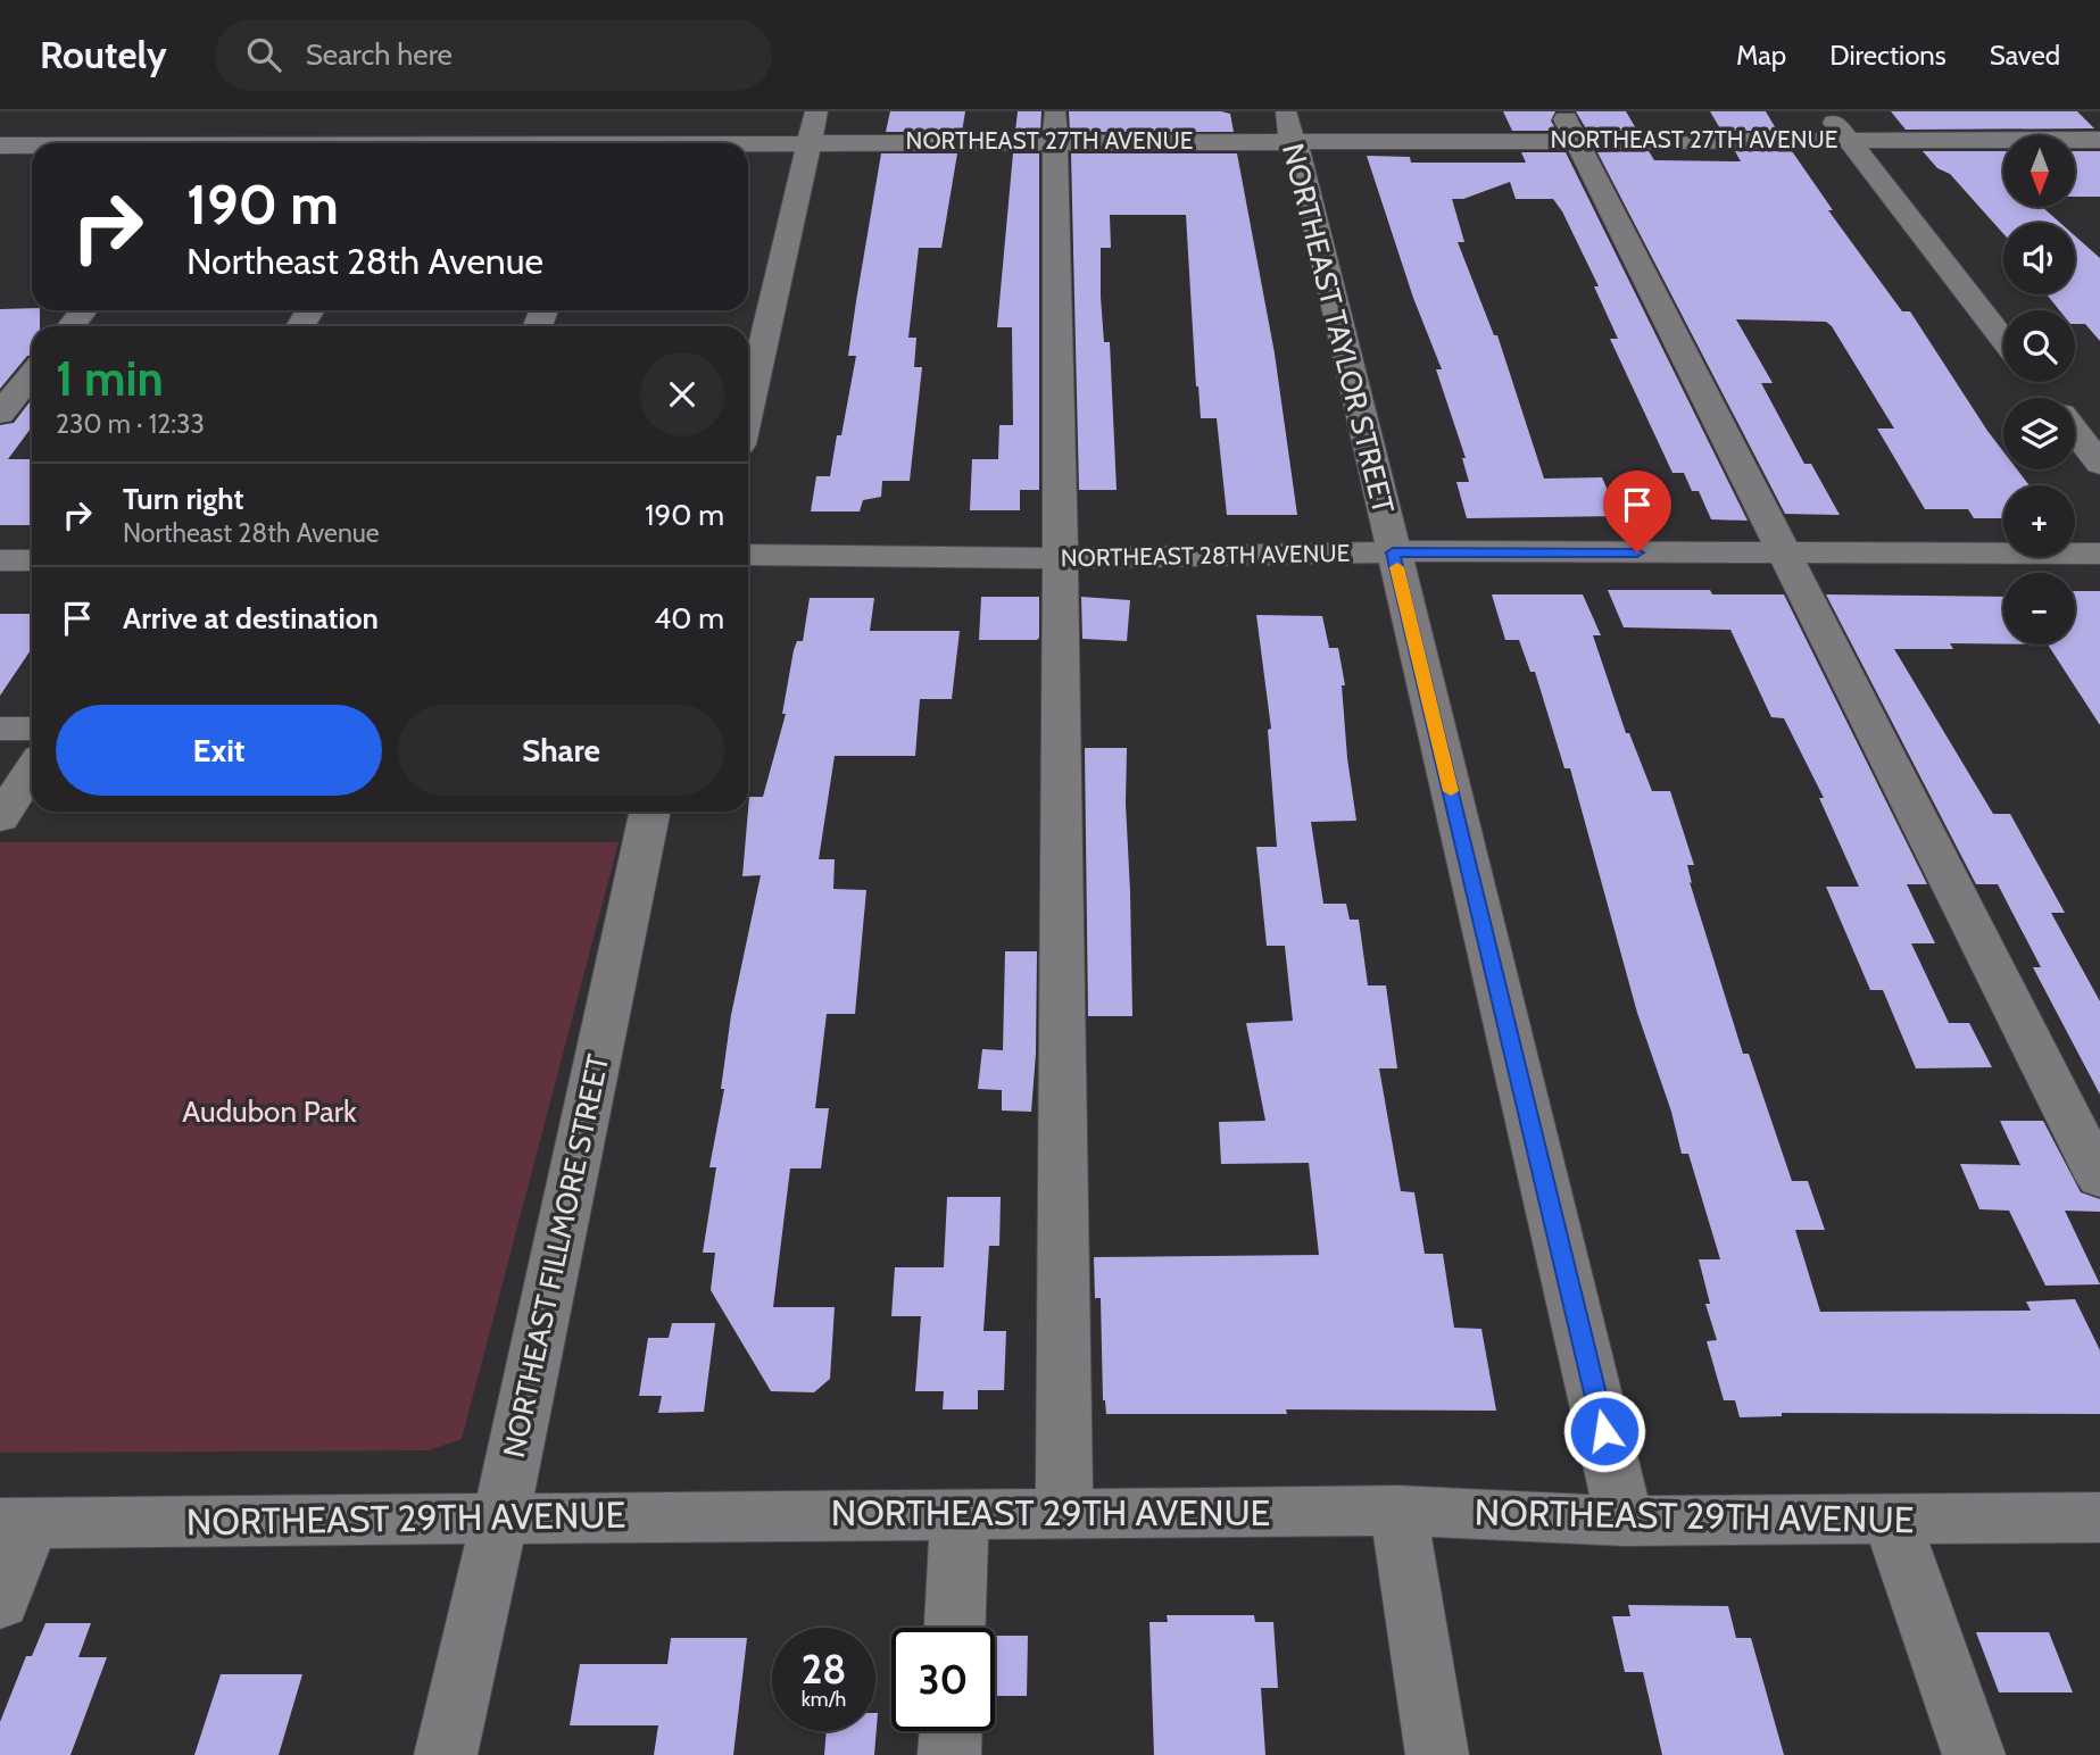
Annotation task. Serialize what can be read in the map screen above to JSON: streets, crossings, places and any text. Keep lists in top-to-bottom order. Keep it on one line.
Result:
{"streets":{"street":["NORTHEAST 27TH AVENUE","NORTHEAST TAYLOR STREET","NORTHEAST 28TH AVENUE","NORTHEAST FILLMORE STREET","NORTHEAST 29TH AVENUE"]},"crossings":[["NORTHEAST 27TH AVENUE","NORTHEAST TAYLOR STREET"],["NORTHEAST TAYLOR STREET","NORTHEAST 28TH AVENUE"],["NORTHEAST TAYLOR STREET","NORTHEAST 29TH AVENUE"],["NORTHEAST FILLMORE STREET","NORTHEAST 29TH AVENUE"]],"parks":["Audubon Park"],"north":"bottom","page":{"header":"Routely","search":"Search here","nav":["Map","Directions","Saved"],"map_buttons":["+","−"],"turn":["190 m","Northeast 28th Avenue"],"heading":["1 min","230 m · 12:33"],"list":[{"name":"Turn right","note":"Northeast 28th Avenue","value":"190 m"},{"name":"Arrive at destination","value":"40 m"}],"buttons":["Exit","Share"],"speed":"28 km/h","limit":"30"}}
